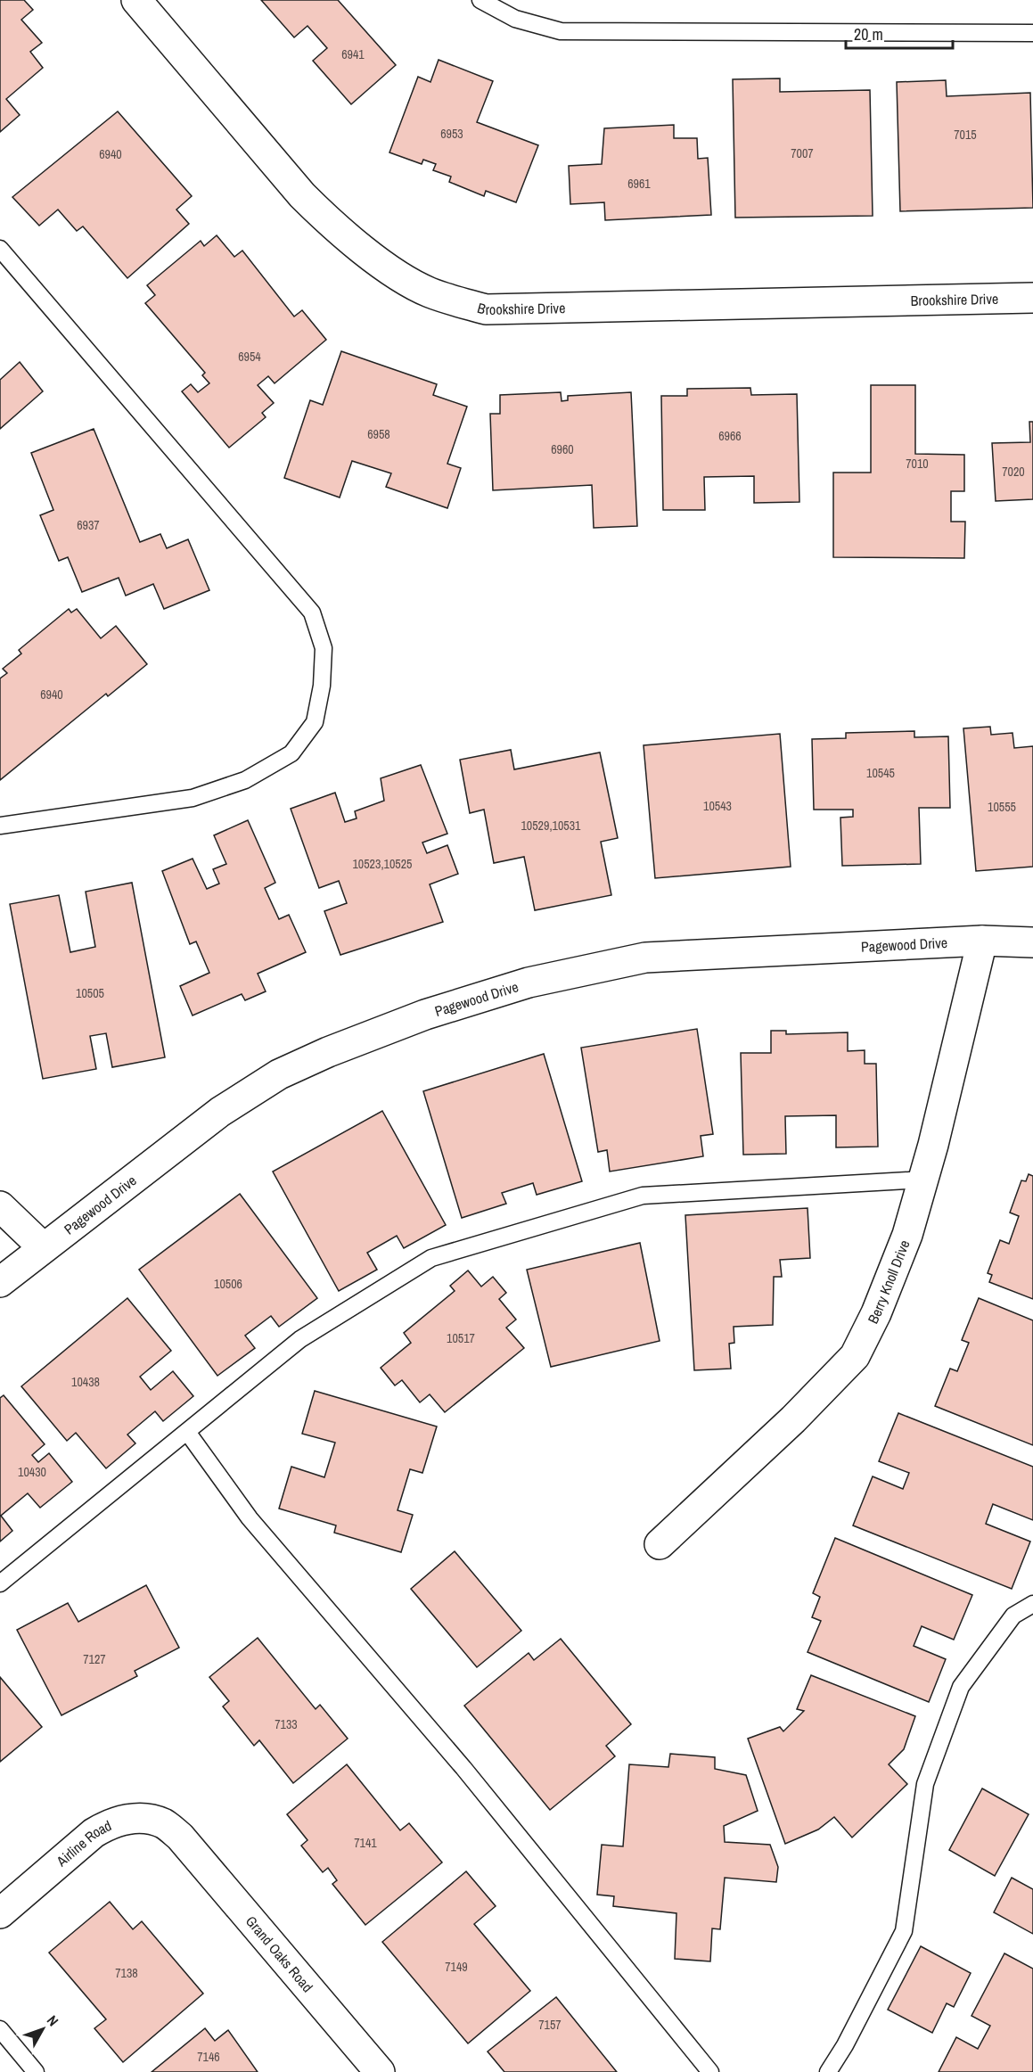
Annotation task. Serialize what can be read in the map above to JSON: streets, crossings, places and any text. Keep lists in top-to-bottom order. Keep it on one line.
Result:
{"streets":{"street":["Brookshire Drive","Pagewood Drive","Berry Knoll Drive","Airline Road","Grand Oaks Road"]},"crossings":[["Pagewood Drive","Berry Knoll Drive"],["Airline Road","Grand Oaks Road"]],"house_numbers":["6941","6953","7015","7007","6940","6961","6954","6958","6966","6960","7010","7020","6937","6940","10545","10543","10555","10529,10531","10523,10525","10505","10506","10517","10438","10430","7127","7133","7141","7149","7138","7157","7146"],"scale_bar":"20 m","north":"top right"}
